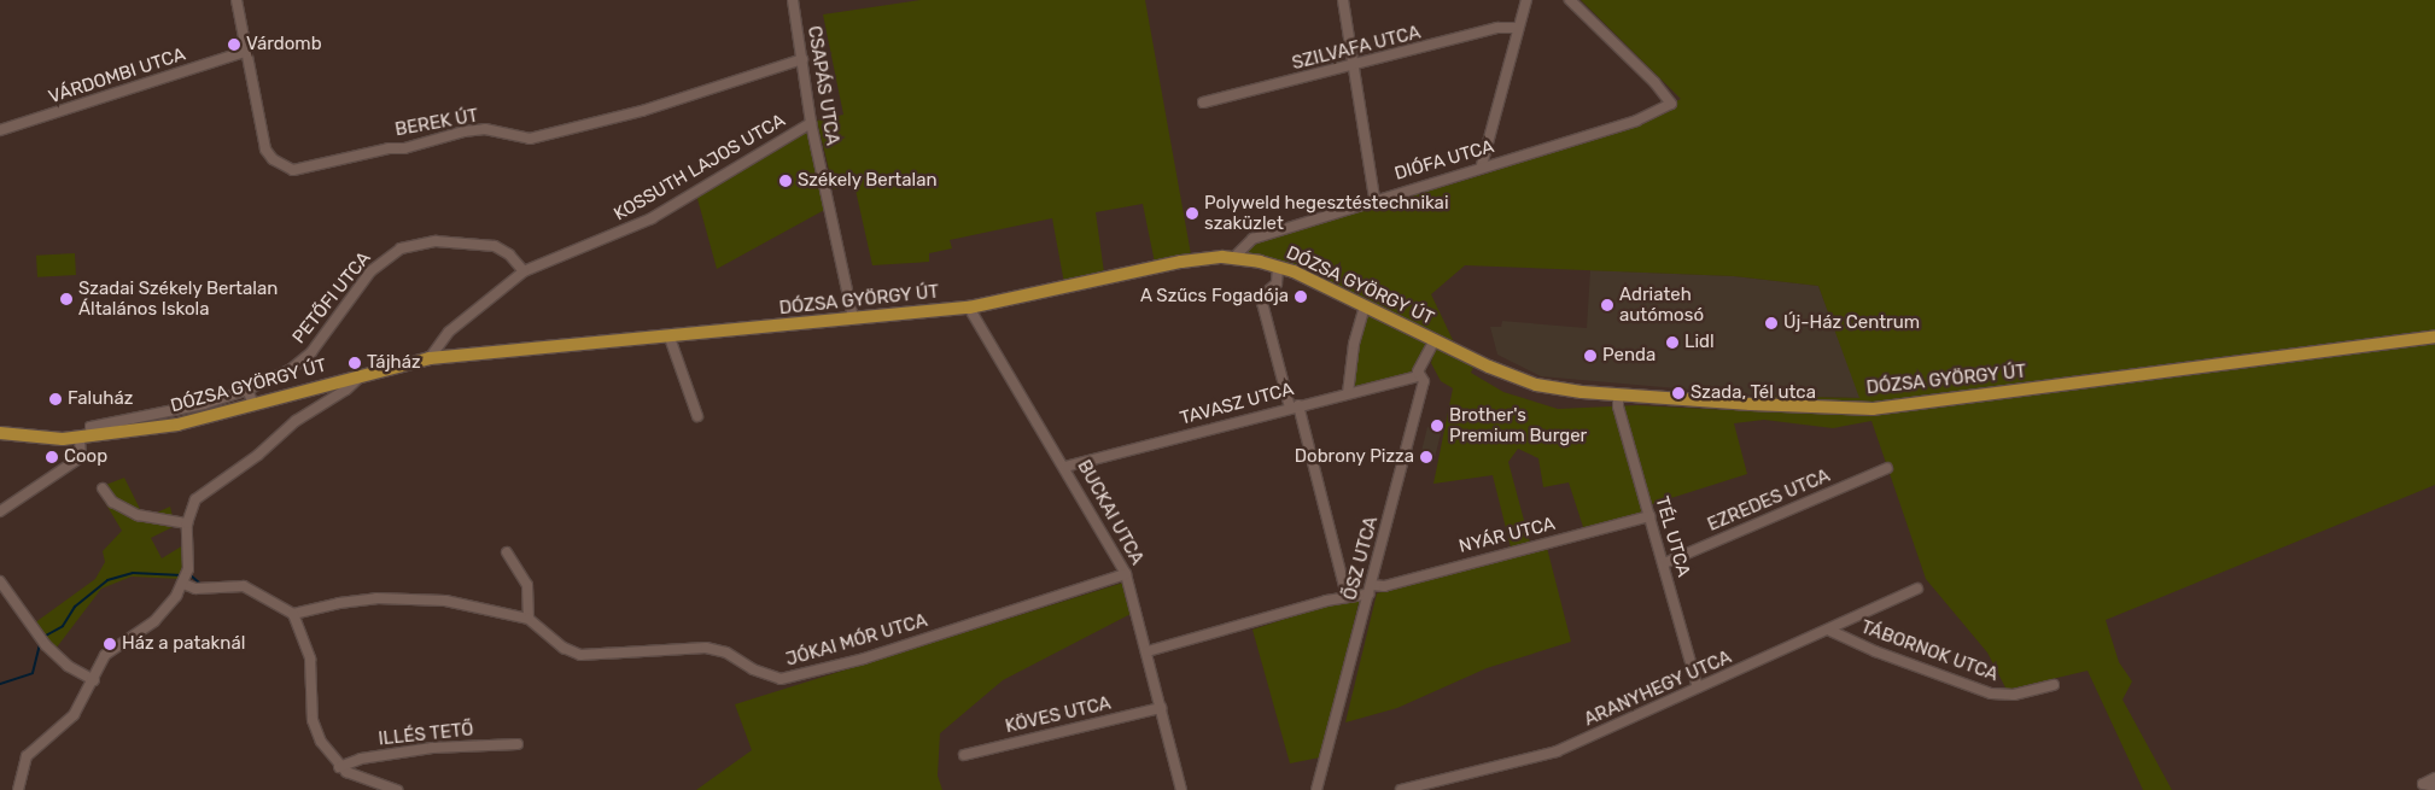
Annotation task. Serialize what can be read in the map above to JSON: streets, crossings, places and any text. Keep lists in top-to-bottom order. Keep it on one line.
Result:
{"streets":{"main road":["DÓZSA GYÖRGY ÚT"],"street":["SZILVAFA UTCA","VÁRDOMBI UTCA","CSAPÁS UTCA","BEREK ÚT","DIÓFA UTCA","KOSSUTH LAJOS UTCA","PETŐFI UTCA","TAVASZ UTCA","EZREDES UTCA","BUCKAI UTCA","NYÁR UTCA","TÉL UTCA","ŐSZ UTCA","JÓKAI MÓR UTCA","TÁBORNOK UTCA","ARANYHEGY UTCA","KÖVES UTCA","ILLÉS TETŐ"]},"crossings":[["VÁRDOMBI UTCA","BEREK ÚT"],["CSAPÁS UTCA","BEREK ÚT"],["CSAPÁS UTCA","KOSSUTH LAJOS UTCA"],["CSAPÁS UTCA","DÓZSA GYÖRGY ÚT"],["DIÓFA UTCA","DÓZSA GYÖRGY ÚT"],["KOSSUTH LAJOS UTCA","DÓZSA GYÖRGY ÚT"],["KOSSUTH LAJOS UTCA","PETŐFI UTCA"],["DÓZSA GYÖRGY ÚT","PETŐFI UTCA"],["DÓZSA GYÖRGY ÚT","BUCKAI UTCA"],["DÓZSA GYÖRGY ÚT","TÉL UTCA"],["DÓZSA GYÖRGY ÚT","ŐSZ UTCA"],["TAVASZ UTCA","BUCKAI UTCA"],["TAVASZ UTCA","ŐSZ UTCA"],["EZREDES UTCA","TÉL UTCA"],["BUCKAI UTCA","NYÁR UTCA"],["BUCKAI UTCA","JÓKAI MÓR UTCA"],["BUCKAI UTCA","KÖVES UTCA"],["NYÁR UTCA","TÉL UTCA"],["NYÁR UTCA","ŐSZ UTCA"],["TÉL UTCA","ARANYHEGY UTCA"],["TÁBORNOK UTCA","ARANYHEGY UTCA"]],"places":["Várdomb","Székely Bertalan","Polyweld hegesztéstechnikai szaküzlet","A Szűcs Fogadója","Szadai Székely Bertalan Általános Iskola","Adriateh autómosó","Új-Ház Centrum","Lidl","Penda","Tájház","Szada, Tél utca","Faluház","Brother's Premium Burger","Coop","Dobrony Pizza","Ház a pataknál"]}
